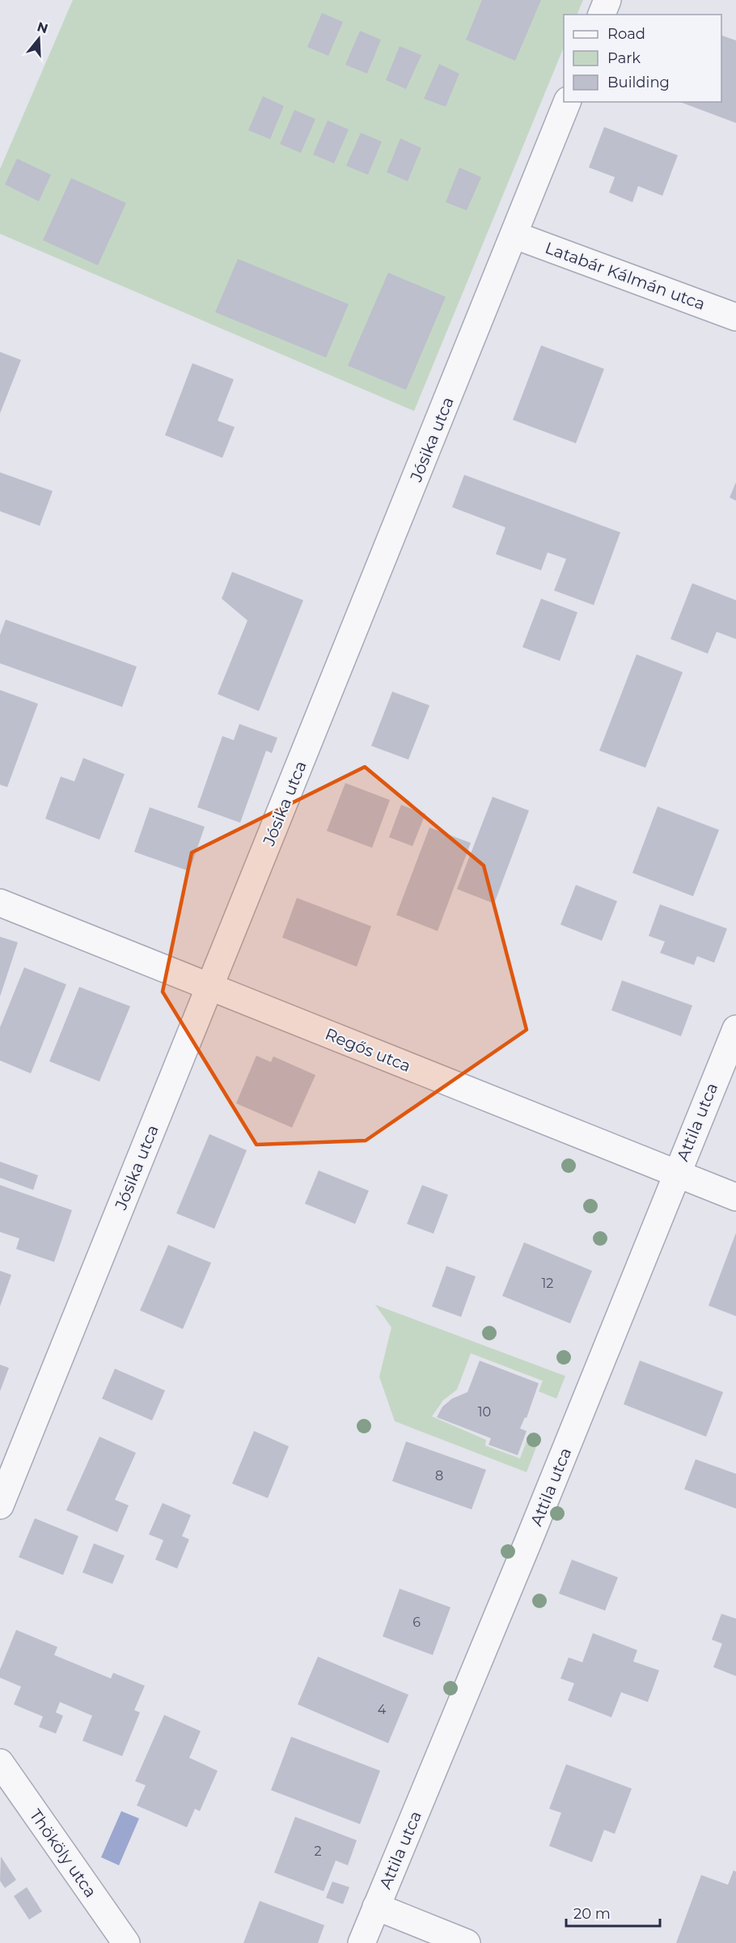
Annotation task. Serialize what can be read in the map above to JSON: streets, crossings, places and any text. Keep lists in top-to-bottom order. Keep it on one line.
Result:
{"streets":{"street":["Latabár Kálmán utca","Jósika utca","Regős utca","Attila utca","Thököly utca"]},"crossings":[["Latabár Kálmán utca","Jósika utca"],["Jósika utca","Regős utca"],["Regős utca","Attila utca"]],"house_numbers":["12","10","8","6","4","2"],"legend":["Road","Park","Building"],"scale_bar":"20 m","north":"top"}
